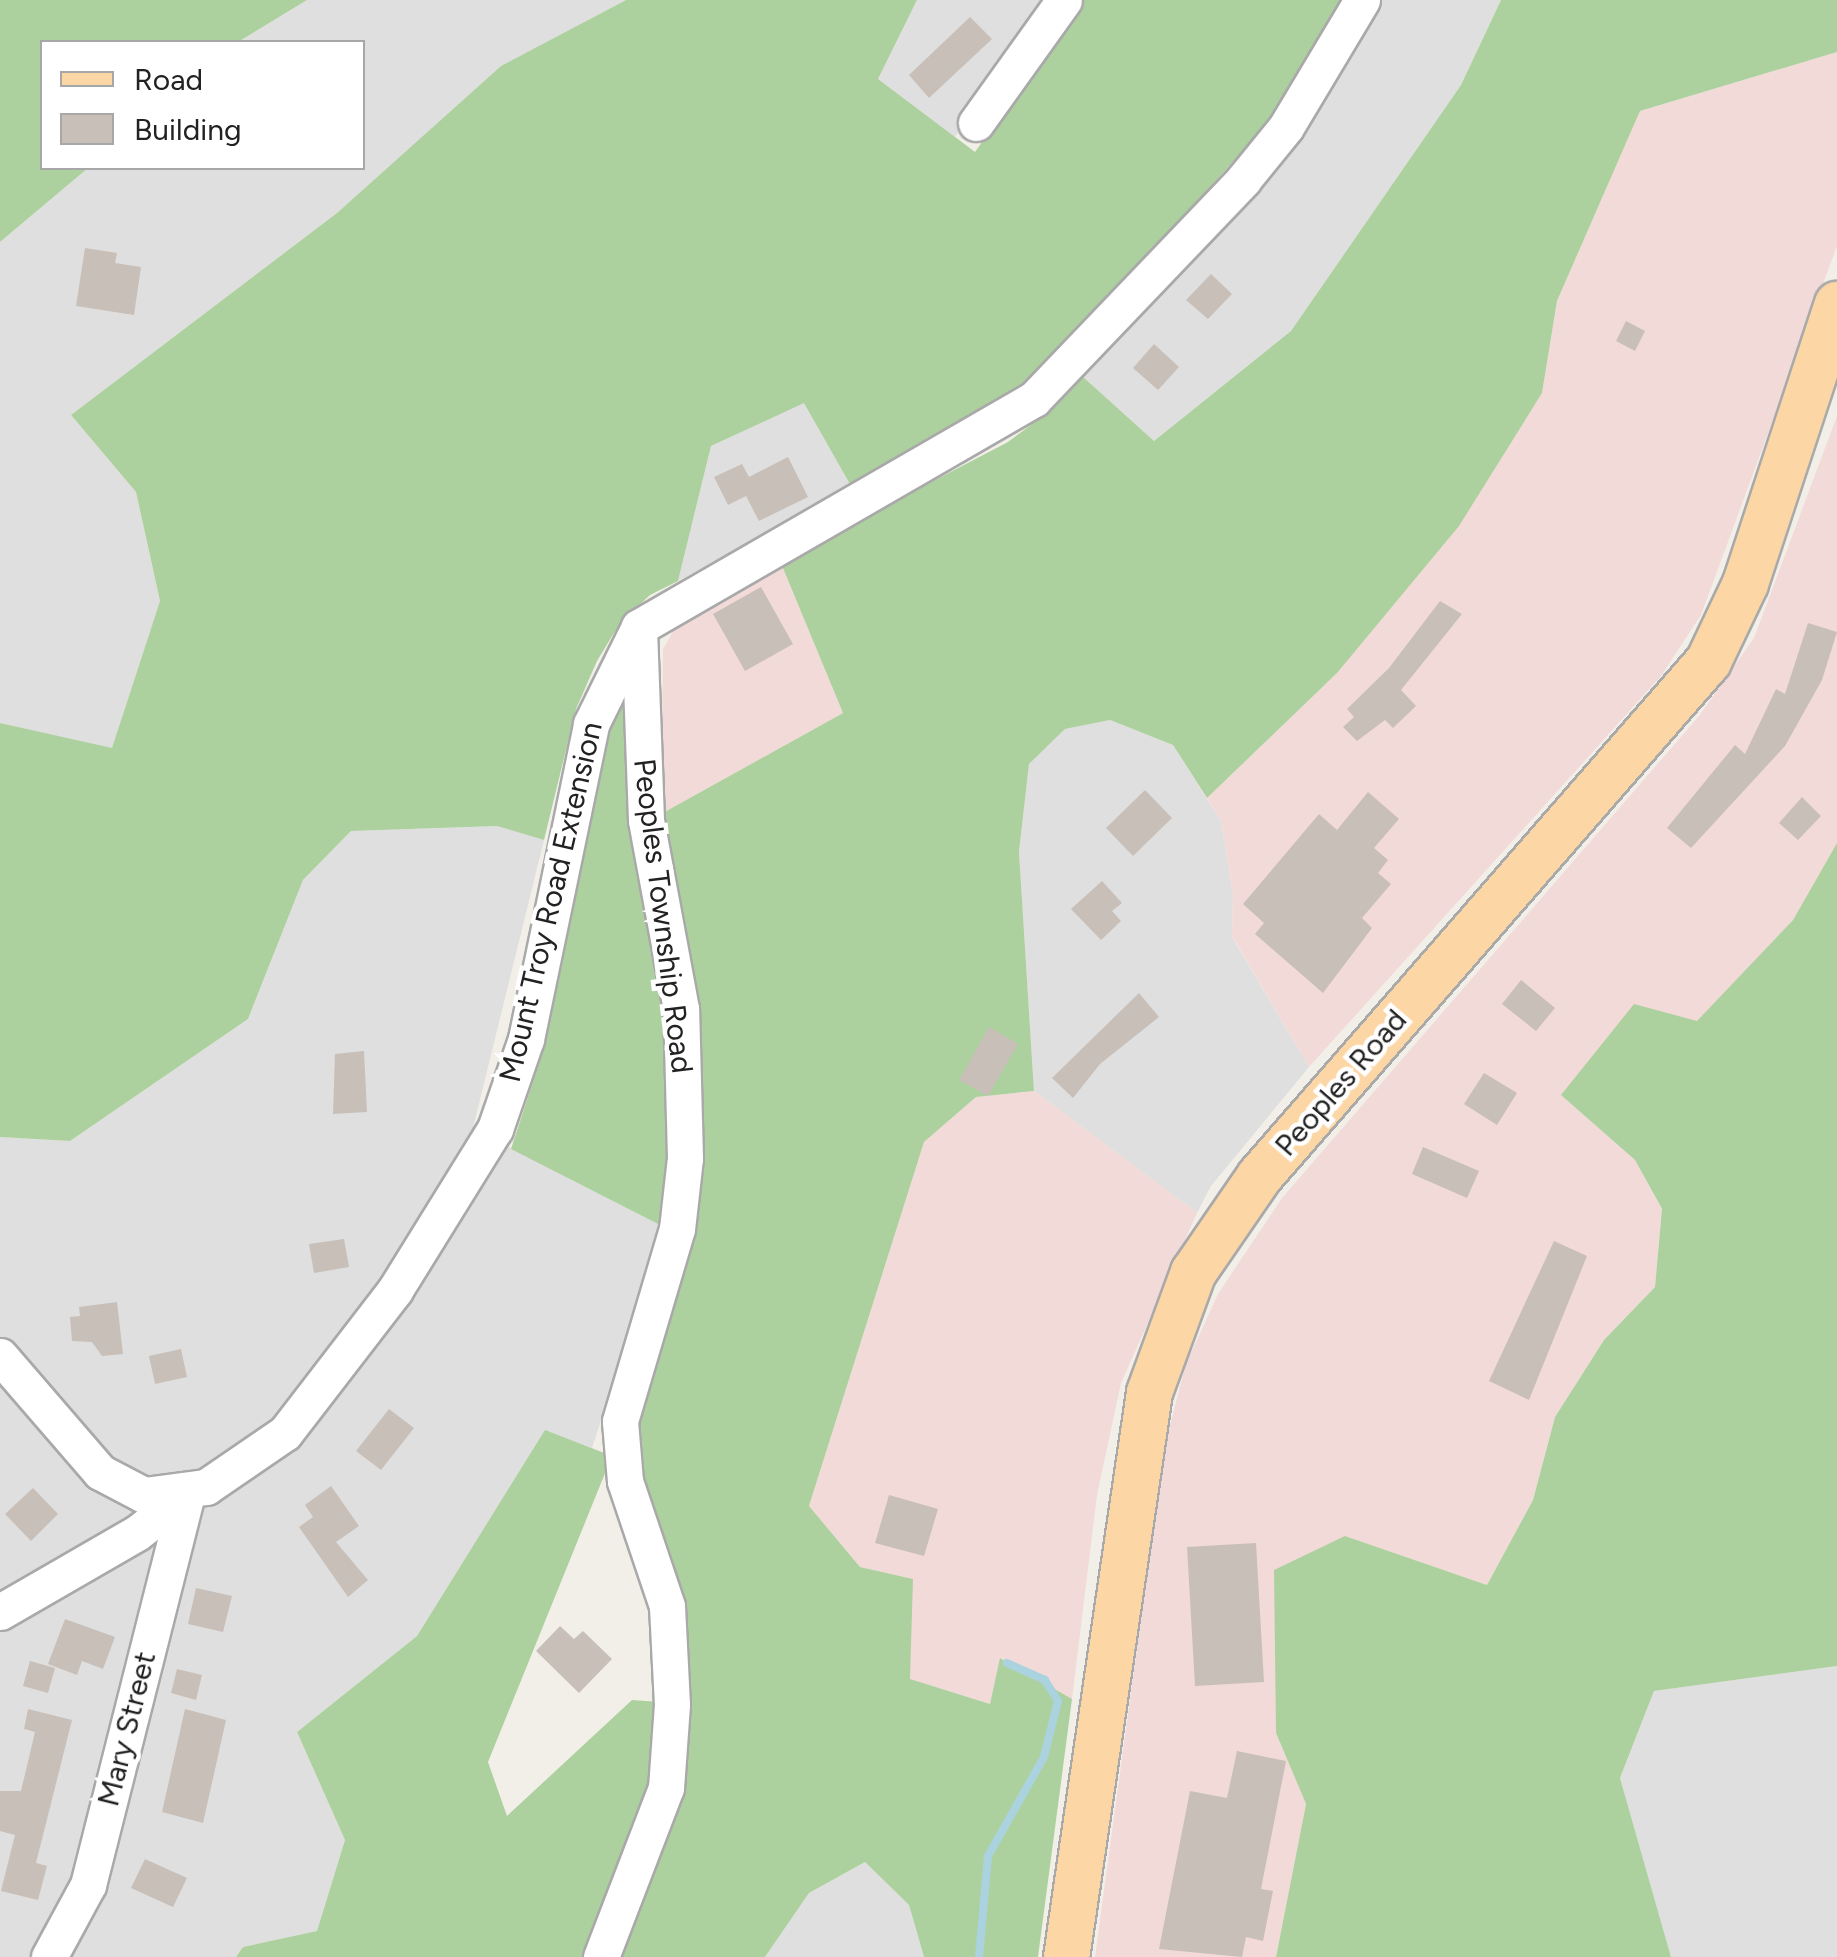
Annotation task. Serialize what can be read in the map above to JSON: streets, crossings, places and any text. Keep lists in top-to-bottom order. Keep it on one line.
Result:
{"streets":{"main road":["Peoples Road"],"street":["Mount Troy Road Extension","Peoples Township Road","Mary Street"]},"crossings":[["Mount Troy Road Extension","Peoples Township Road"],["Mount Troy Road Extension","Mary Street"]],"legend":["Road","Building"]}
